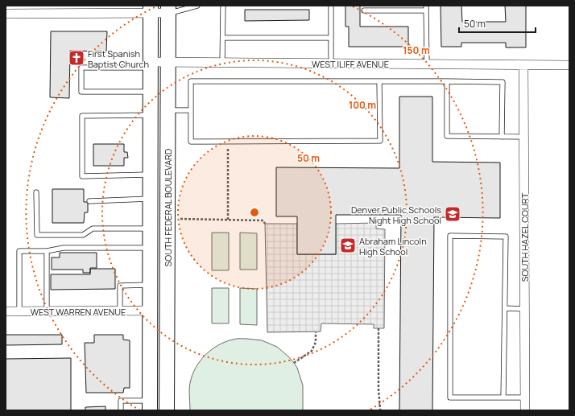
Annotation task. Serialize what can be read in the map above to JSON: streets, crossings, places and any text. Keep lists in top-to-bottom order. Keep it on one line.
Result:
{"streets":{"main road":["SOUTH FEDERAL BOULEVARD"],"street":["WEST ILIFF AVENUE","SOUTH HAZEL COURT","WEST WARREN AVENUE"]},"crossings":[["WEST ILIFF AVENUE","SOUTH FEDERAL BOULEVARD"],["WEST ILIFF AVENUE","SOUTH HAZEL COURT"],["SOUTH FEDERAL BOULEVARD","WEST WARREN AVENUE"]],"places":{"church":["First Spanish Baptist Church"],"school or university":["Denver Public Schools Night High School","Abraham Lincoln High School"]},"scale_bar":"50 m","rings":["150 m","100 m","50 m"]}
